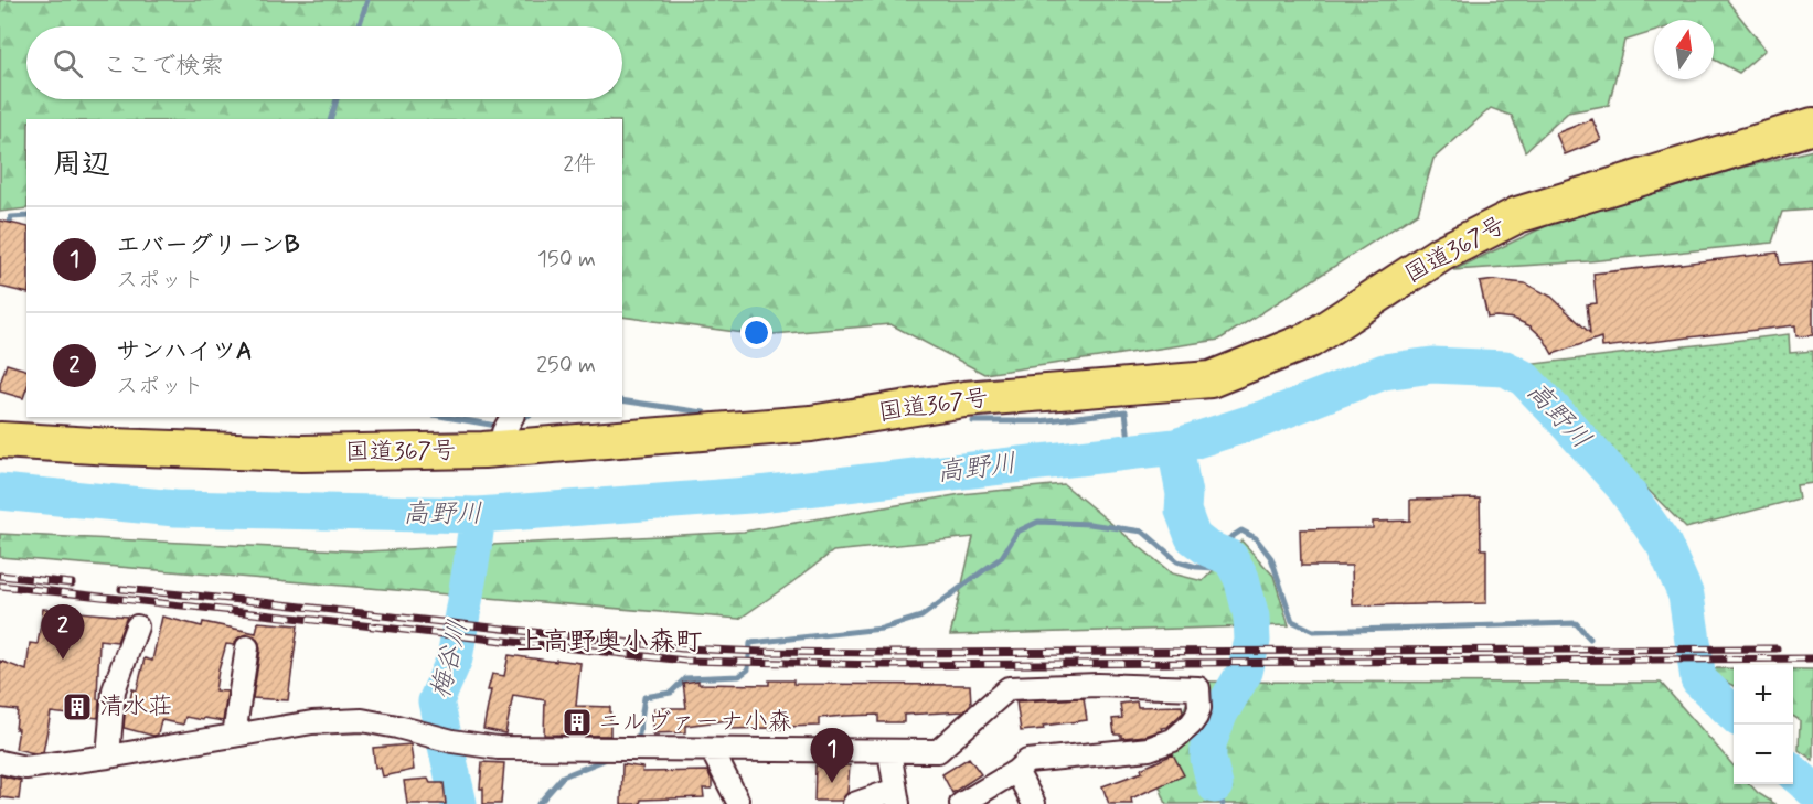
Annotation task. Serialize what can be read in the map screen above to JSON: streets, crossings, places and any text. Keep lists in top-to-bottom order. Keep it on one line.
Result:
{"streets":{"highway":["国道367号"]},"districts":["上高野奥小森町"],"water":["高野川","梅谷川"],"places":{"building":["清水荘","ニルヴァーナ小森"]},"north":"top","page":{"search":"ここで検索","heading":["周辺","2件"],"list":[{"mark":"1","name":"エバーグリーンB","note":"スポット","value":"150 m"},{"mark":"2","name":"サンハイツA","note":"スポット","value":"250 m"}],"pins":["2","1"],"map_buttons":["+","−"]}}
